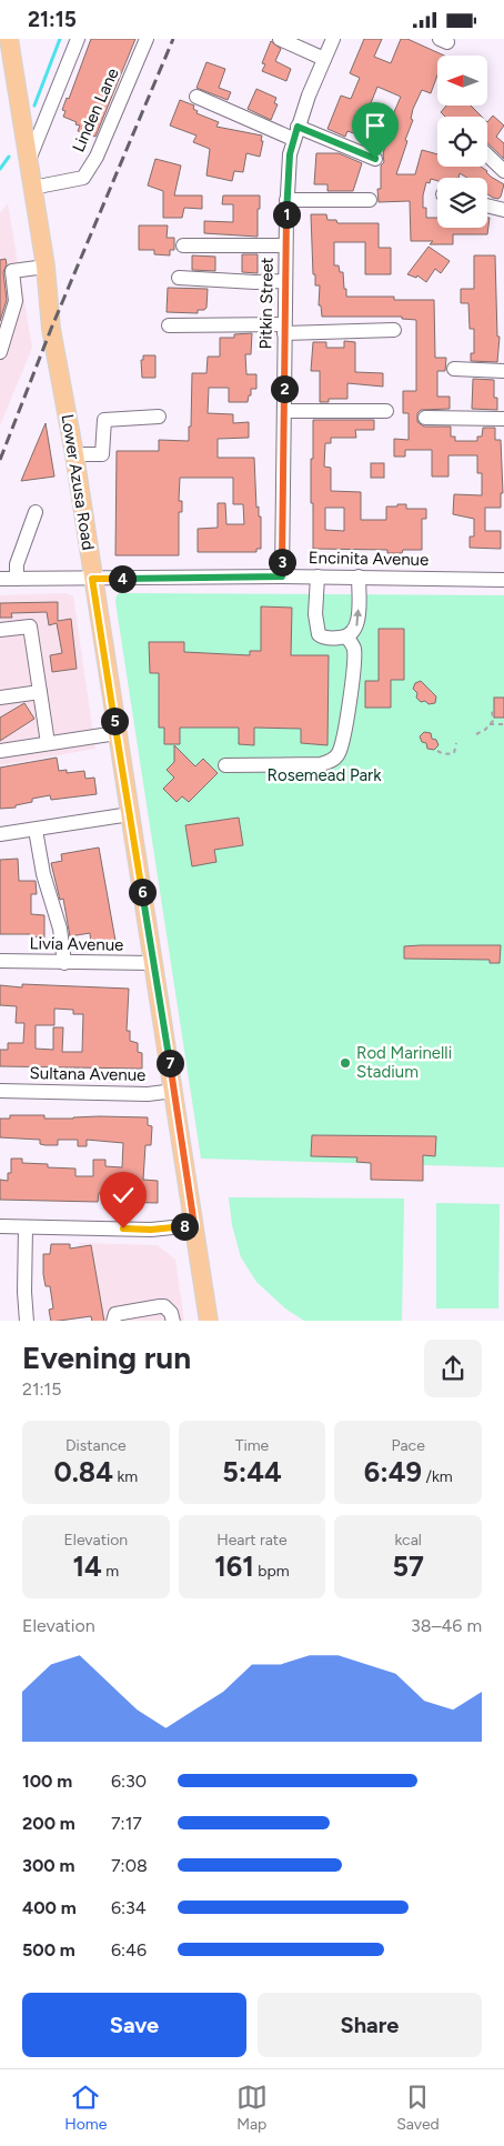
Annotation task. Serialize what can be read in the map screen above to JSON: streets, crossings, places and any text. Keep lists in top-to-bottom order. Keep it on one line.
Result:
{"streets":{"main road":["Lower Azusa Road"],"street":["Linden Lane","Pitkin Street","Encinita Avenue","Livia Avenue","Sultana Avenue"]},"crossings":[["Linden Lane","Lower Azusa Road"],["Pitkin Street","Encinita Avenue"],["Lower Azusa Road","Encinita Avenue"],["Lower Azusa Road","Livia Avenue"],["Lower Azusa Road","Sultana Avenue"]],"parks":["Rosemead Park"],"places":["Rod Marinelli Stadium"],"north":"left","page":{"status":"21:15","pins":["1","2","3","4","5","6","7","8"],"heading":["Evening run","21:15"],"stats":[["Distance","0.84 km"],["Time","5:44"],["Pace","6:49 /km"],["Elevation","14 m"],["Heart rate","161 bpm"],["kcal","57"]],"chart":["Elevation","38–46 m"],"list":[{"name":"100 m","note":"6:30"},{"name":"200 m","note":"7:17"},{"name":"300 m","note":"7:08"},{"name":"400 m","note":"6:34"},{"name":"500 m","note":"6:46"}],"buttons":["Save","Share"],"tabs":["Home","Map","Saved"]}}
